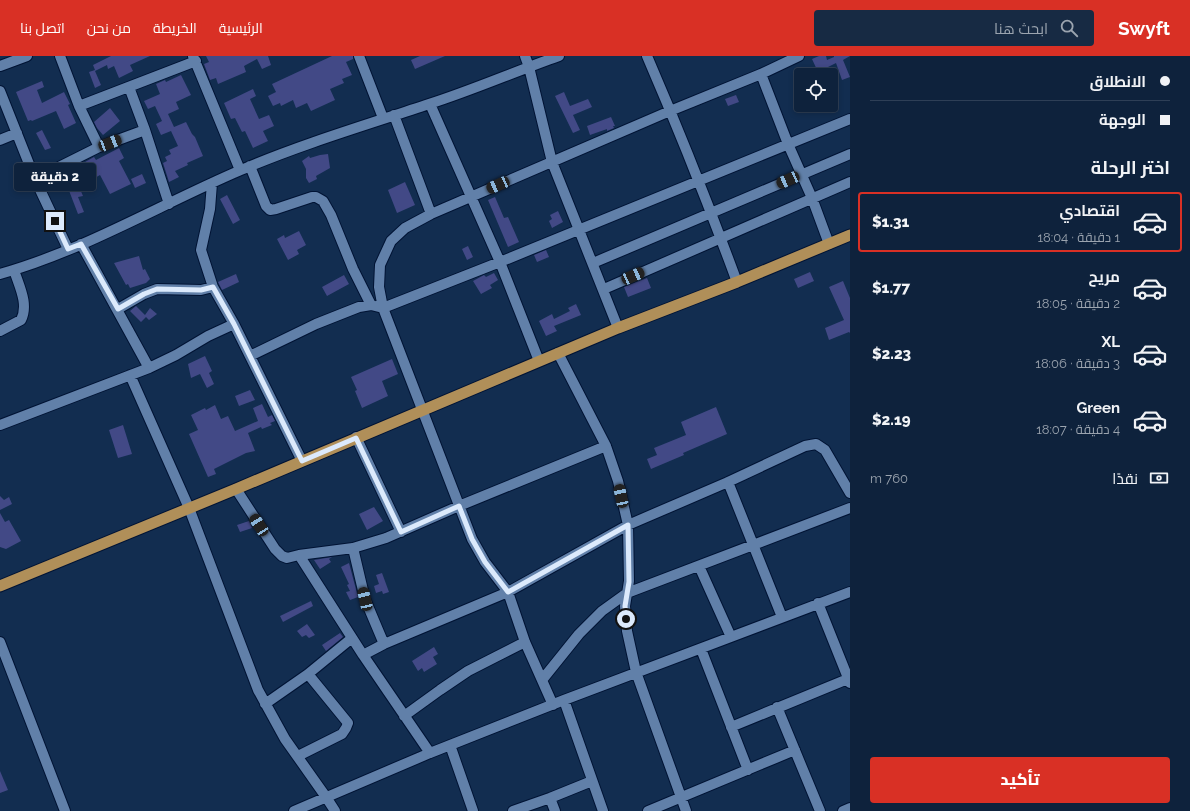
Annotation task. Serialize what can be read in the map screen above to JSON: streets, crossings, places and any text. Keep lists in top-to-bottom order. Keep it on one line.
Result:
{"page":{"header":"Swyft","search":"ابحث هنا","nav":["الرئيسية","الخريطة","من نحن","اتصل بنا"],"banner":["الانطلاق","الوجهة"],"heading":"اختر الرحلة","bubble":"2 دقيقة","list":[{"name":"اقتصادي","note":"1 دقيقة · 18:04","value":"$1.31"},{"name":"مريح","note":"2 دقيقة · 18:05","value":"$1.77"},{"name":"XL","note":"3 دقيقة · 18:06","value":"$2.23"},{"name":"Green","note":"4 دقيقة · 18:07","value":"$2.19"}],"pay":["نقدًا","760 m"],"buttons":"تأكيد"}}
